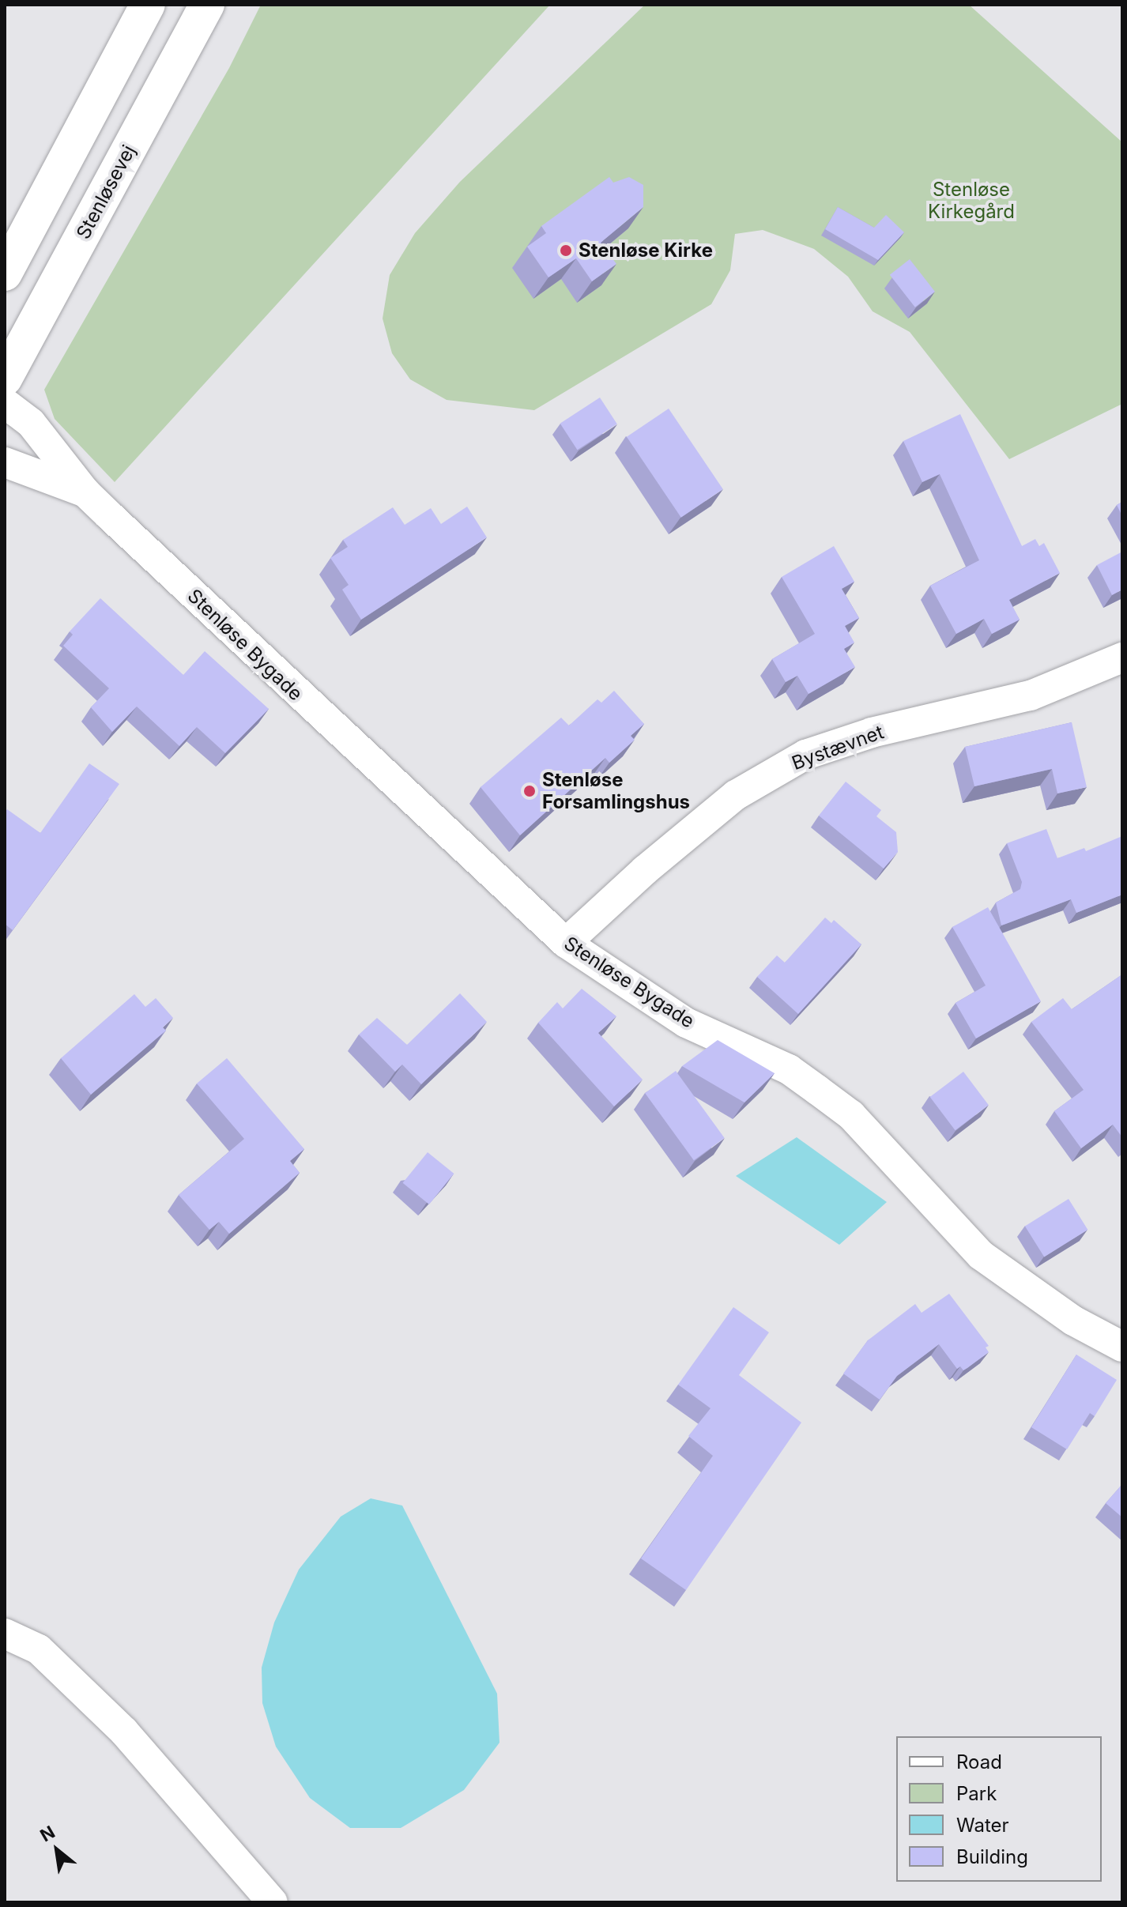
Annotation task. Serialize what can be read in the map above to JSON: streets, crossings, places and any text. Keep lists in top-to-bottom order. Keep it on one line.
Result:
{"streets":{"street":["Stenløsevej","Stenløse Bygade","Bystævnet"]},"crossings":[["Stenløse Bygade","Bystævnet"]],"parks":["Stenløse Kirkegård"],"places":["Stenløse Kirke","Stenløse Forsamlingshus"],"legend":["Road","Park","Water","Building"],"north":"top left"}
